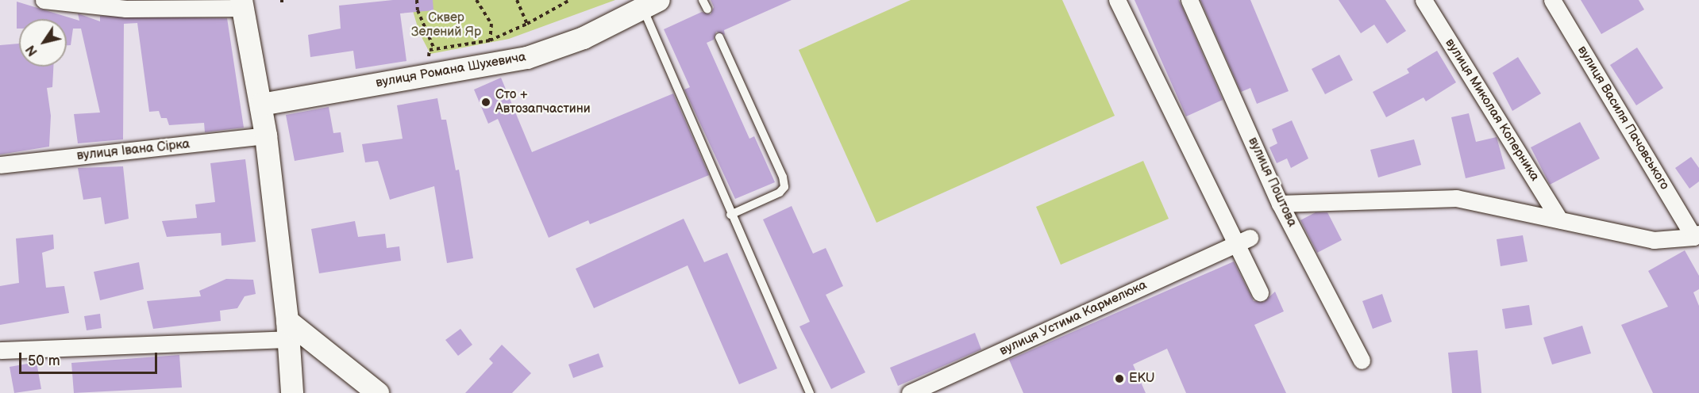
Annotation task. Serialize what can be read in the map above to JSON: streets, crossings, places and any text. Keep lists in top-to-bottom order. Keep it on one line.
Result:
{"streets":{"main road":["вулиця Романа Шухевича"],"street":["вулиця Миколая Коперника","вулиця Василя Пачовського","вулиця Івана Сірка","вулиця Поштова","вулиця Устима Кармелюка"]},"parks":["Сквер Зелений Яр"],"places":["Сто + Автозапчастини","EKU"],"scale_bar":"50 m","north":"bottom left"}
